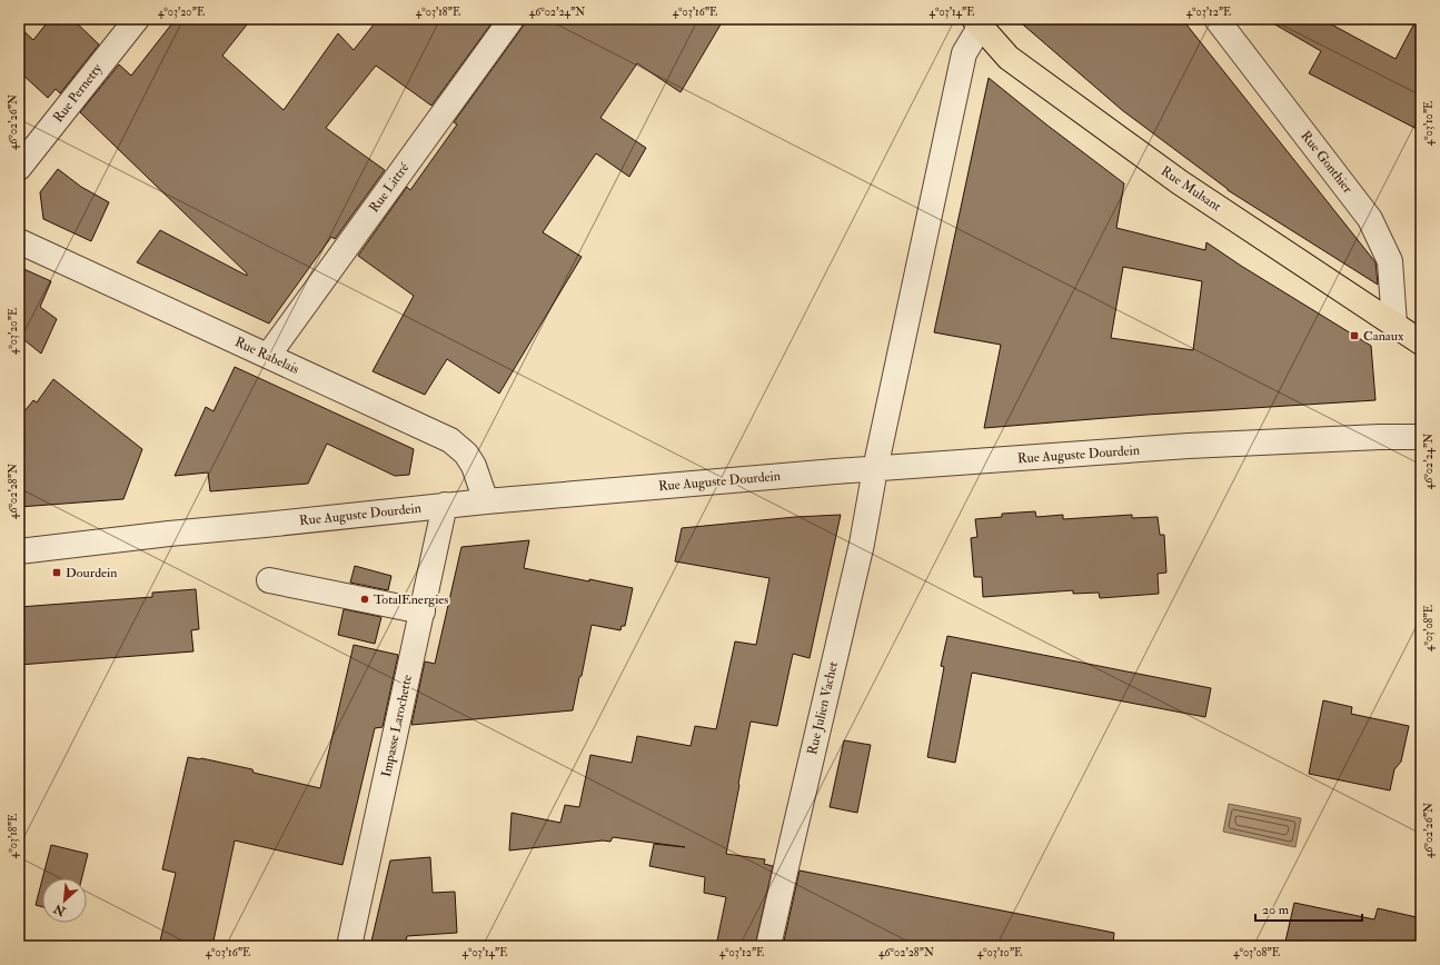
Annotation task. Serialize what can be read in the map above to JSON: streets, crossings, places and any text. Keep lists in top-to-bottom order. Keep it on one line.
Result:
{"streets":{"main road":["Rue Mulsant"],"street":["Rue Pernetty","Rue Gonthier","Rue Littré","Rue Rabelais","Rue Auguste Dourdein","Rue Julien Vachet","Impasse Larochette"]},"crossings":[["Rue Gonthier","Rue Mulsant"],["Rue Littré","Rue Rabelais"],["Rue Mulsant","Rue Julien Vachet"],["Rue Rabelais","Rue Auguste Dourdein"],["Rue Auguste Dourdein","Rue Julien Vachet"],["Rue Auguste Dourdein","Impasse Larochette"]],"places":{"transit":["Canaux","Dourdein"],"other":["TotalEnergies"]},"scale_bar":"20 m","north":"bottom left","coordinates":["4°03'20\"E","4°03'18\"E","46°02'24\"N","4°03'16\"E","4°03'14\"E","4°03'12\"E","46°02'26\"N","4°03'10\"E","46°02'28\"N","4°03'08\"E"]}
